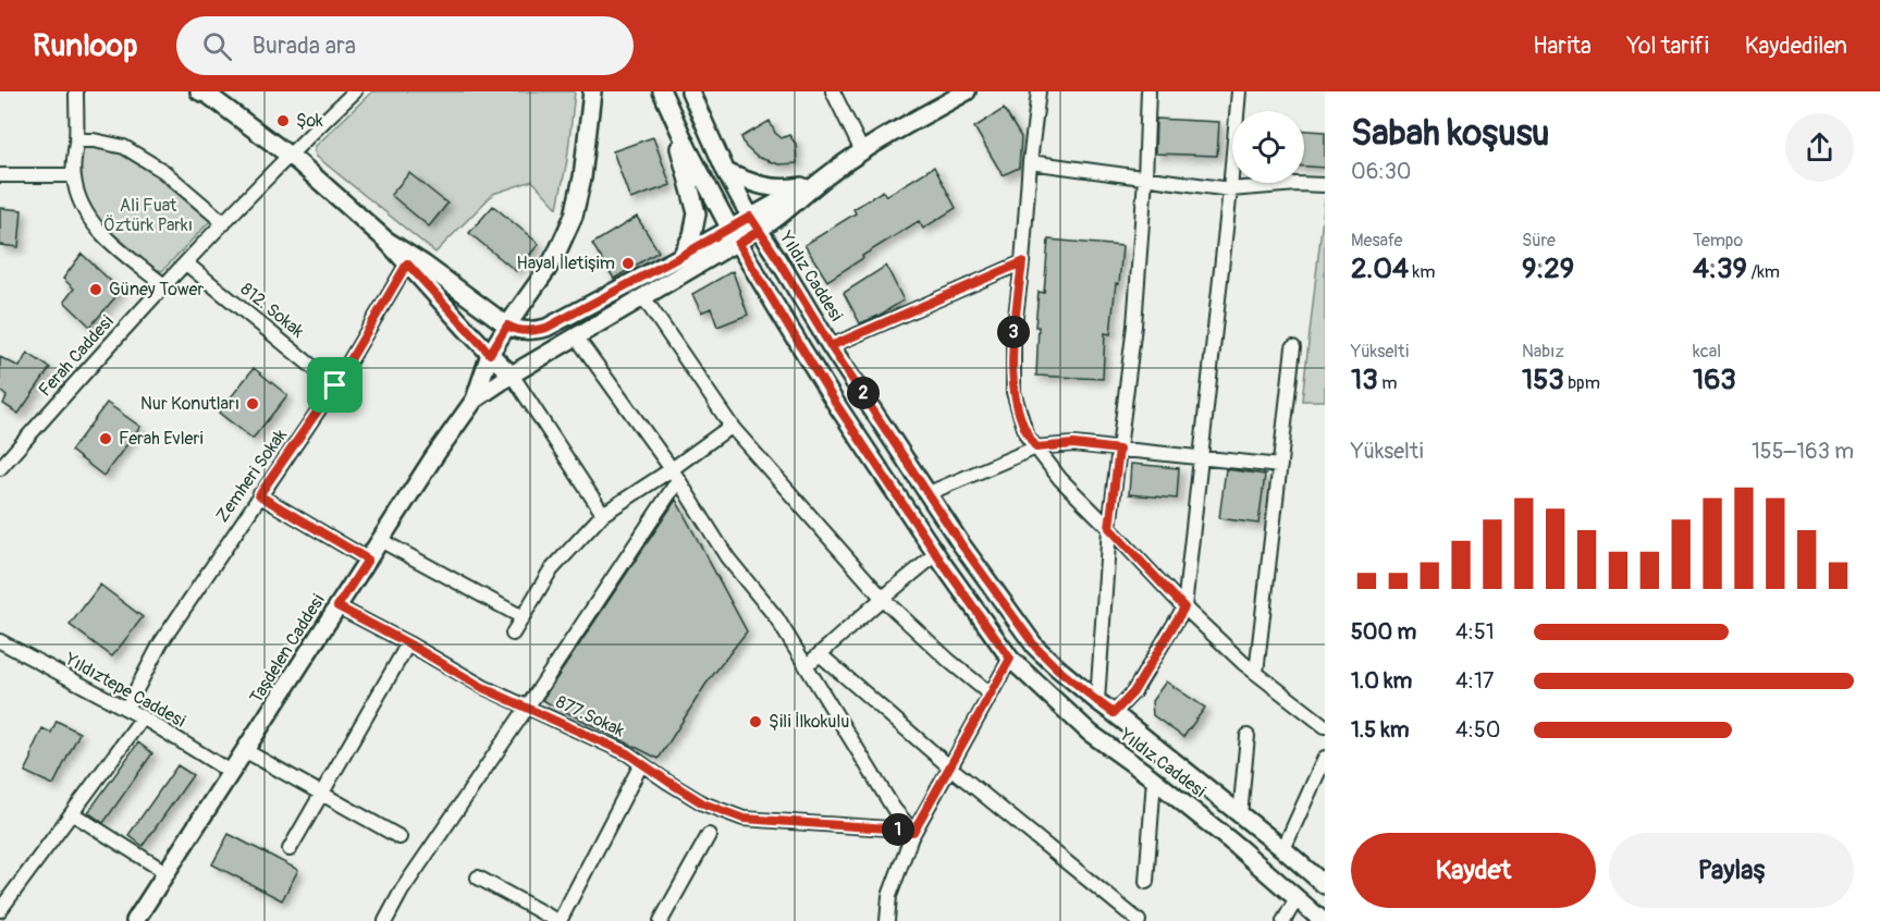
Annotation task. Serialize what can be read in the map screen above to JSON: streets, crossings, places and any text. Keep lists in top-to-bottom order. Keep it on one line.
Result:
{"streets":{"main road":["Yıldız Caddesi","Taşdelen Caddesi"],"street":["812. Sokak","Ferah Caddesi","Zemheri Sokak","Yıldıztepe Caddesi","877.Sokak"]},"crossings":[["812. Sokak","Ferah Caddesi"],["812. Sokak","Zemheri Sokak"],["Zemheri Sokak","Yıldıztepe Caddesi"],["Taşdelen Caddesi","Yıldıztepe Caddesi"],["Taşdelen Caddesi","877.Sokak"]],"parks":["Ali Fuat Öztürk Parkı"],"places":["Şok","Hayal İletişim","Güney Tower","Nur Konutları","Ferah Evleri","Şili İlkokulu"],"page":{"header":"Runloop","search":"Burada ara","nav":["Harita","Yol tarifi","Kaydedilen"],"heading":["Sabah koşusu","06:30"],"stats":[["Mesafe","2.04 km"],["Süre","9:29"],["Tempo","4:39 /km"],["Yükselti","13 m"],["Nabız","153 bpm"],["kcal","163"]],"pins":["3","2","1"],"chart":["Yükselti","155–163 m"],"list":[{"name":"500 m","note":"4:51"},{"name":"1.0 km","note":"4:17"},{"name":"1.5 km","note":"4:50"}],"buttons":["Kaydet","Paylaş"]}}
